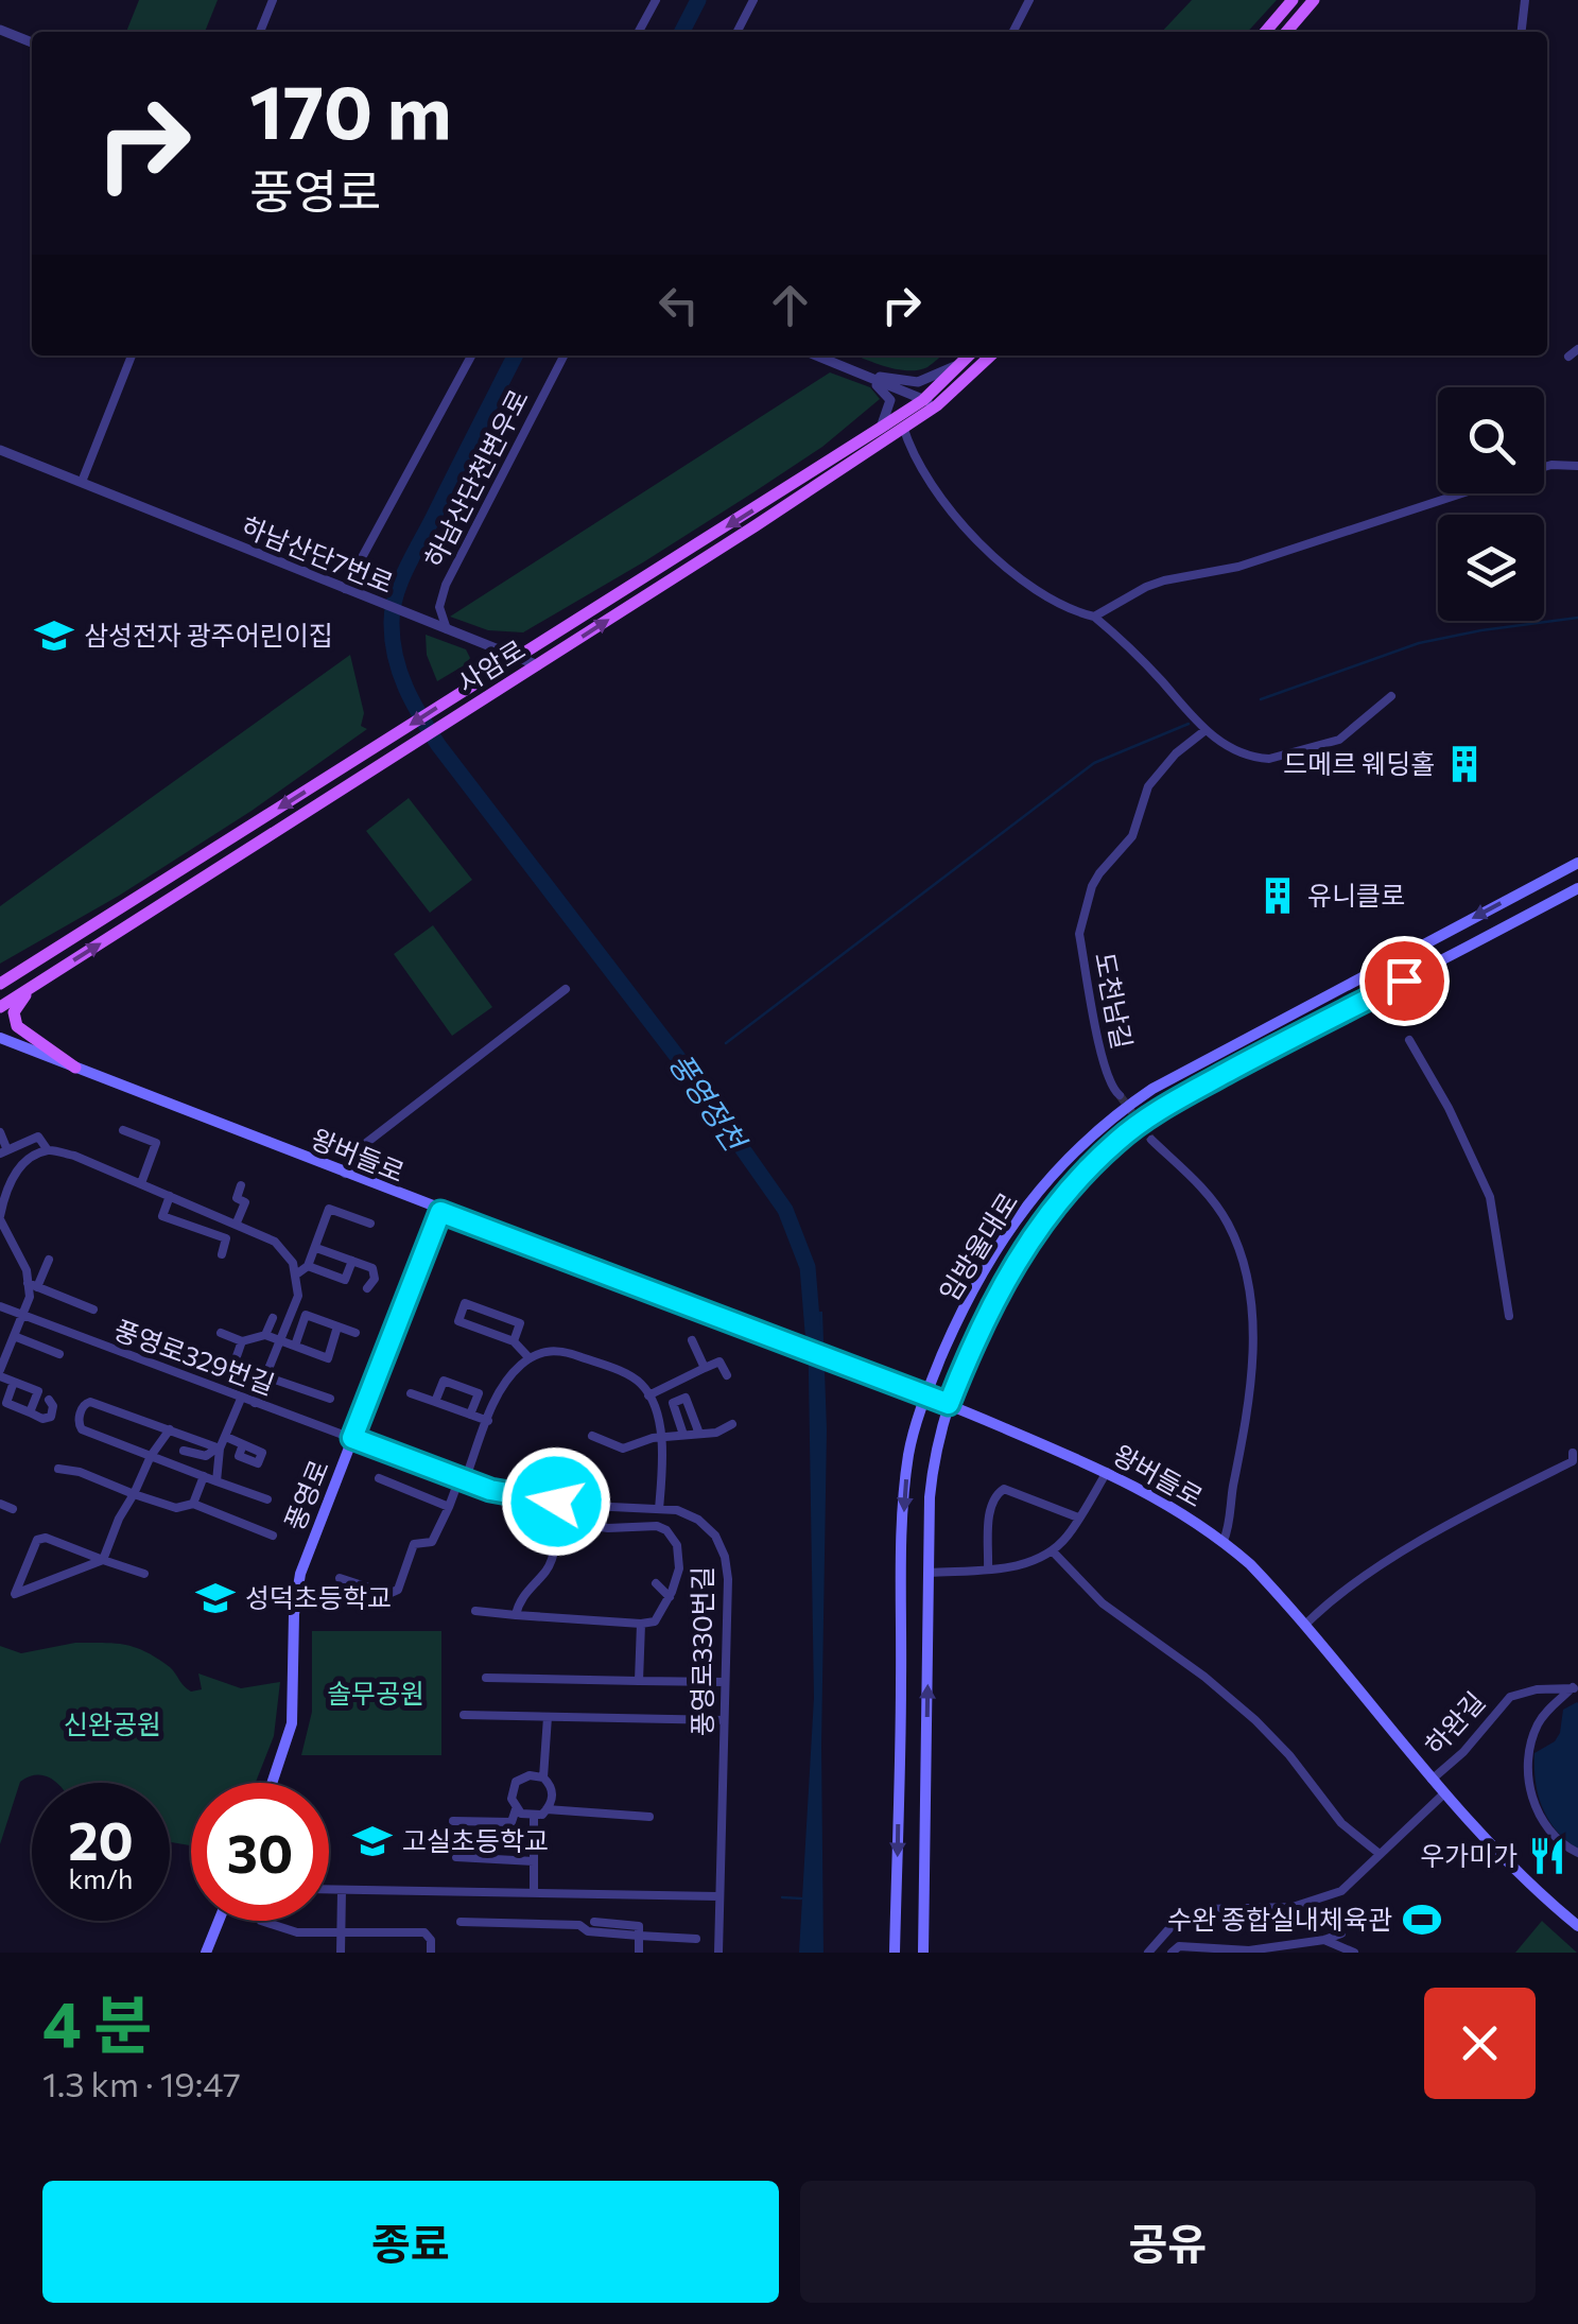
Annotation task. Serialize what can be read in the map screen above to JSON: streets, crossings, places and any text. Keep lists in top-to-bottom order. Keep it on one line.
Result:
{"streets":{"main road":["사암로","왕버들로","임방울대로","풍영로"],"street":["하남산단천변우로","하남산단7번로","도천남길","풍영로329번길","풍영로330번길","하완길"]},"crossings":[["하남산단천변우로","하남산단7번로"],["하남산단7번로","사암로"],["왕버들로","임방울대로"],["왕버들로","풍영로"],["왕버들로","하완길"],["풍영로329번길","풍영로"],["풍영로329번길","풍영로330번길"],["풍영로","풍영로330번길"]],"water":["풍영정천"],"parks":["솔무공원","신완공원"],"places":{"school or university":["삼성전자 광주어린이집","성덕초등학교","고실초등학교"],"building":["드메르 웨딩홀","유니클로"],"restaurant":["우가미가"],"sports":["수완 종합실내체육관"]},"page":{"turn":["170 m","풍영로"],"speed":"20 km/h","limit":"30","heading":["4 분","1.3 km · 19:47"],"buttons":["종료","공유"]}}
